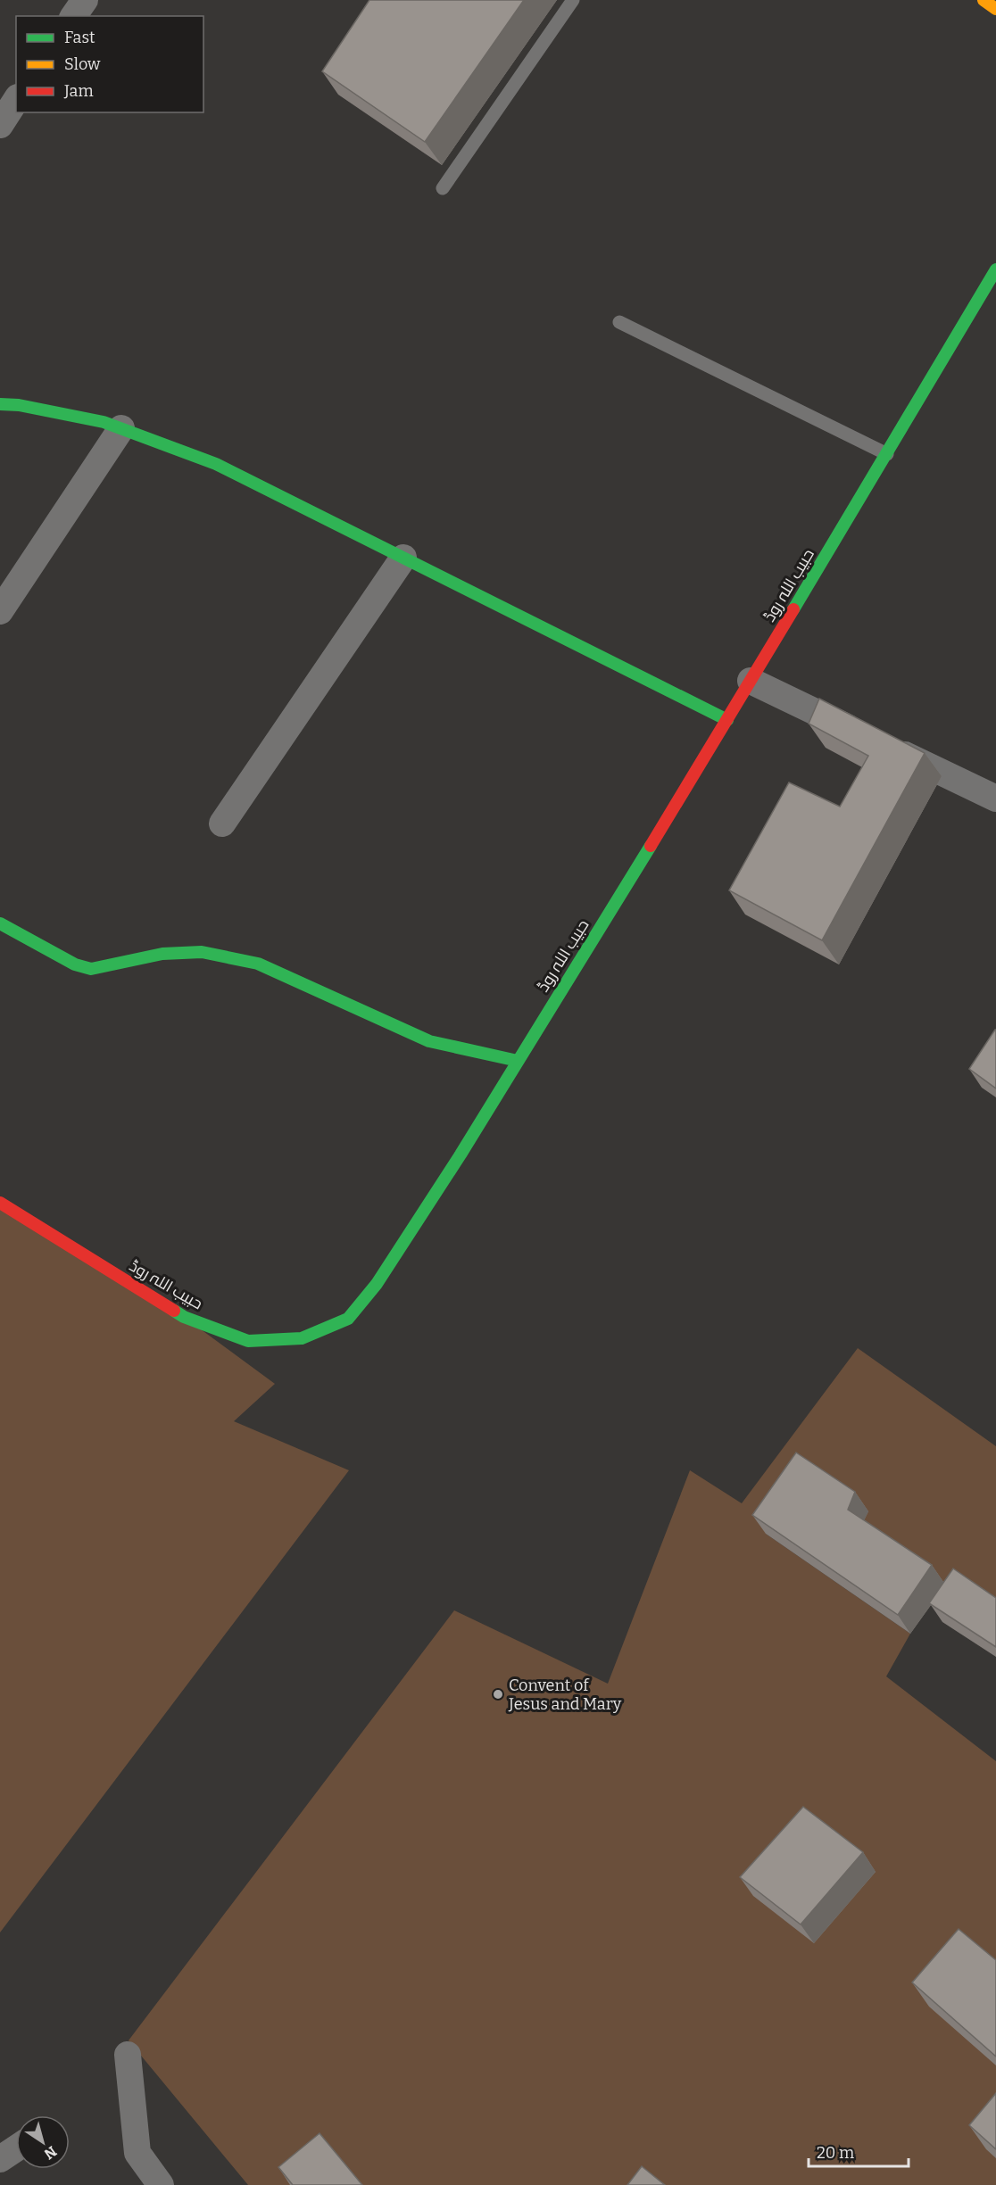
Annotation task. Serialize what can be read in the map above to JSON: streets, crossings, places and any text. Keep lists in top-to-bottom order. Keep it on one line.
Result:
{"streets":{"street":["حبیب اللہ روڈ"]},"places":["Convent of Jesus and Mary"],"legend":["Fast","Slow","Jam"],"scale_bar":"20 m","north":"bottom right"}
